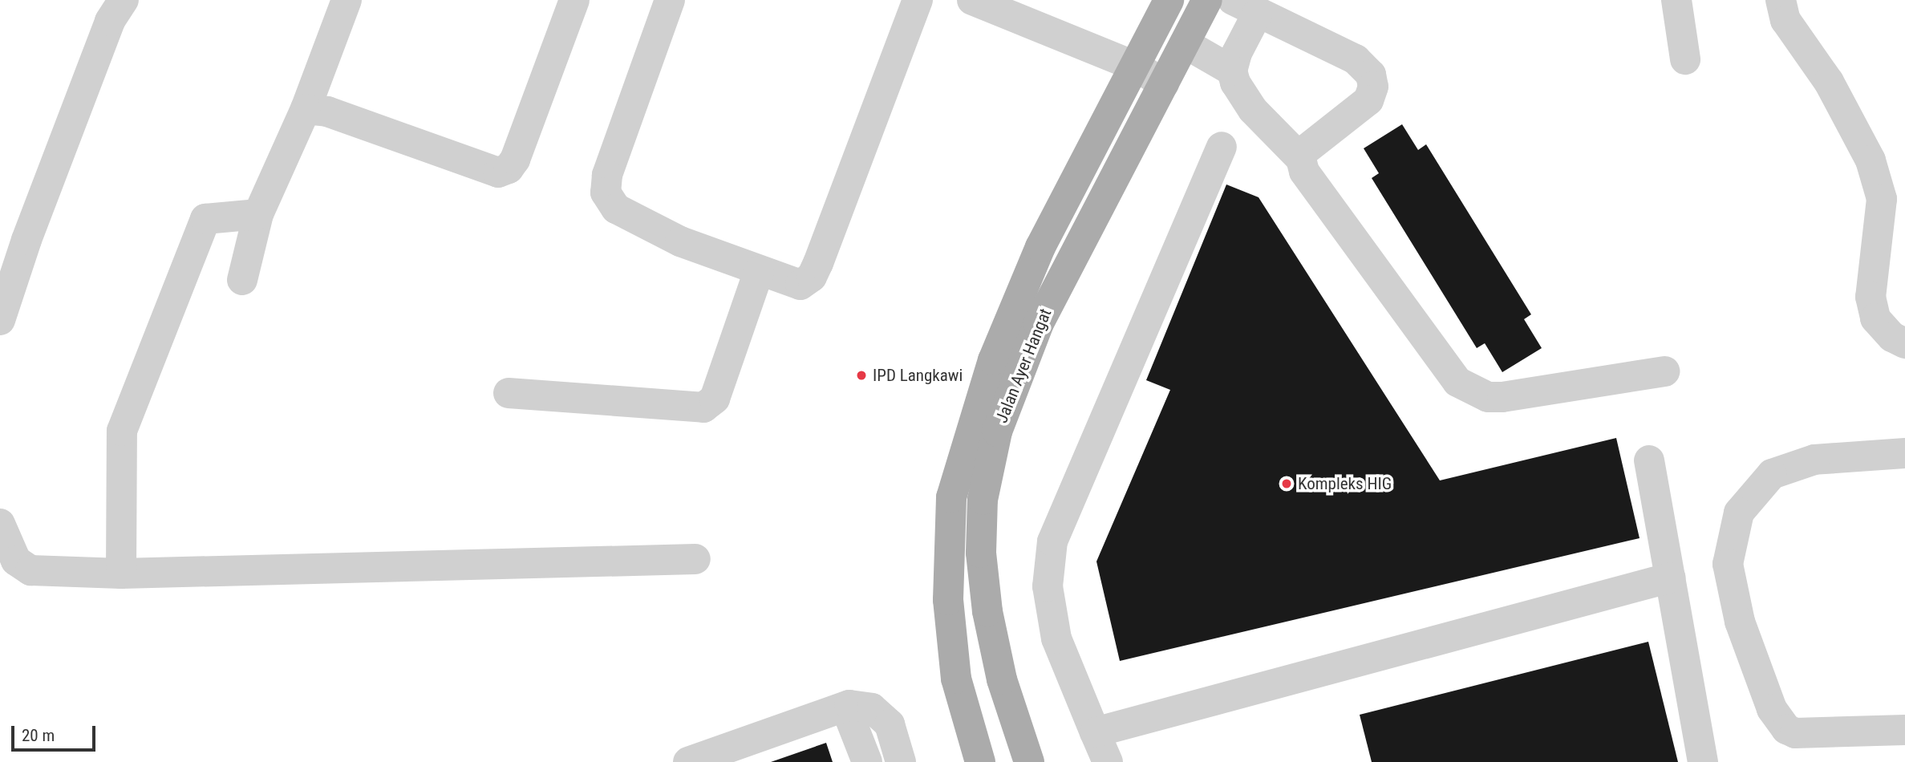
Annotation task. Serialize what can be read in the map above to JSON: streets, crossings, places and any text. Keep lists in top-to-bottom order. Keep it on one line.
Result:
{"streets":{"main road":["Jalan Ayer Hangat"]},"places":["IPD Langkawi","Kompleks HIG"],"scale_bar":"20 m"}
